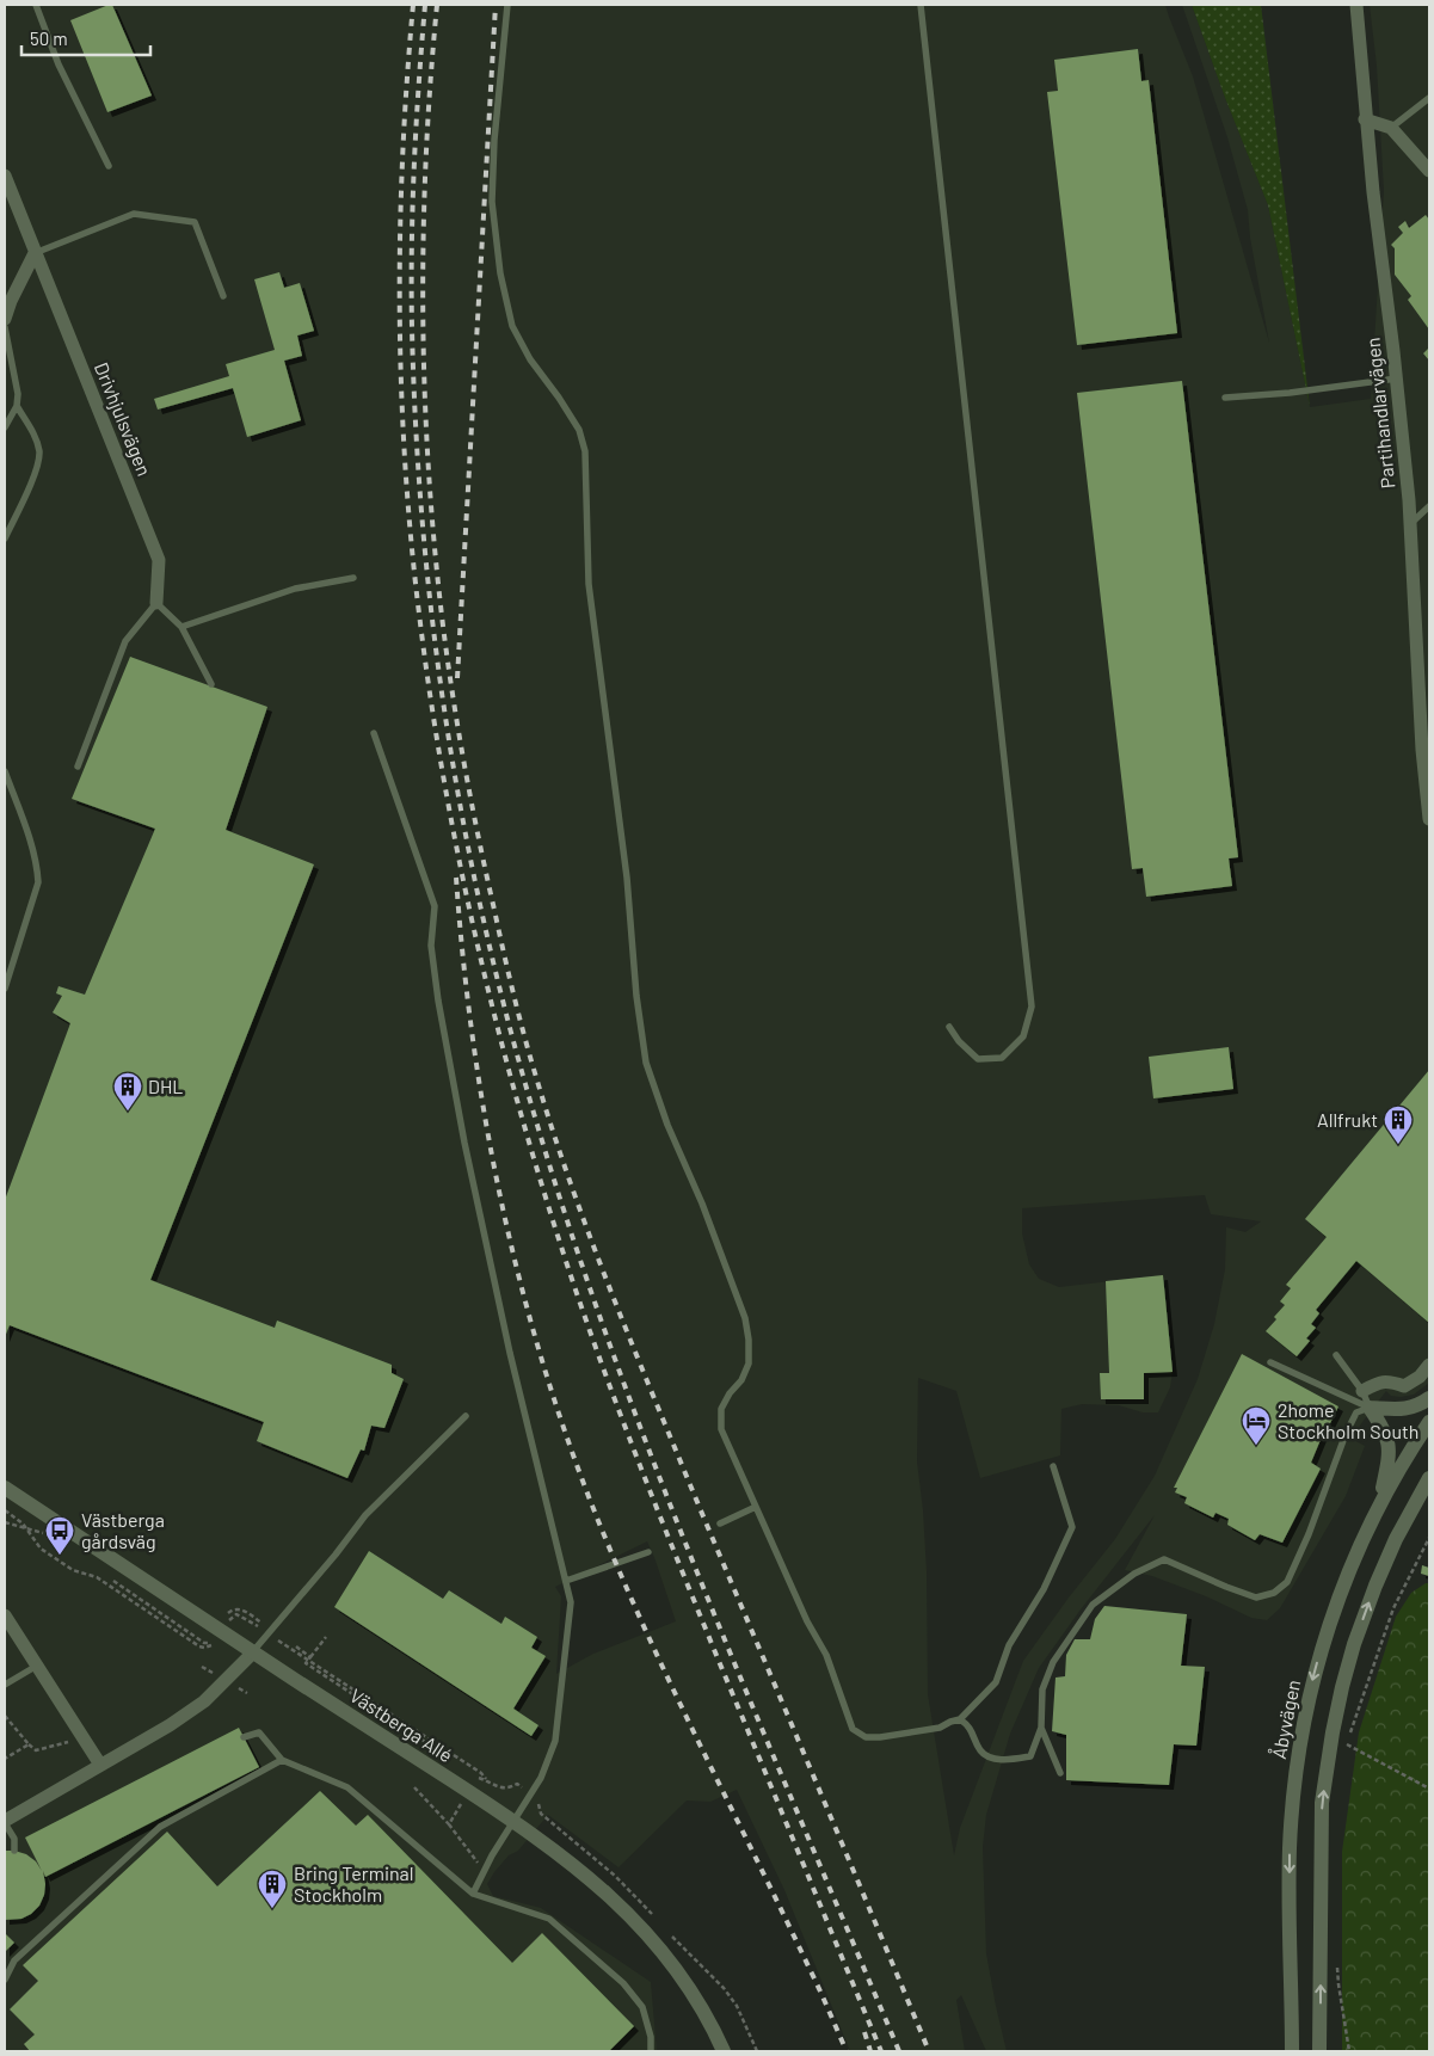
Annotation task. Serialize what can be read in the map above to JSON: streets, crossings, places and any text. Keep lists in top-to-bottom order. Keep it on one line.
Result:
{"streets":{"street":["Partihandlarvägen","Drivhjulsvägen","Åbyvägen","Västberga Allé"]},"places":{"building":["DHL","Allfrukt","Bring Terminal Stockholm"],"hotel":["2home Stockholm South"],"bus stop":["Västberga gårdsväg"]},"scale_bar":"50 m"}
